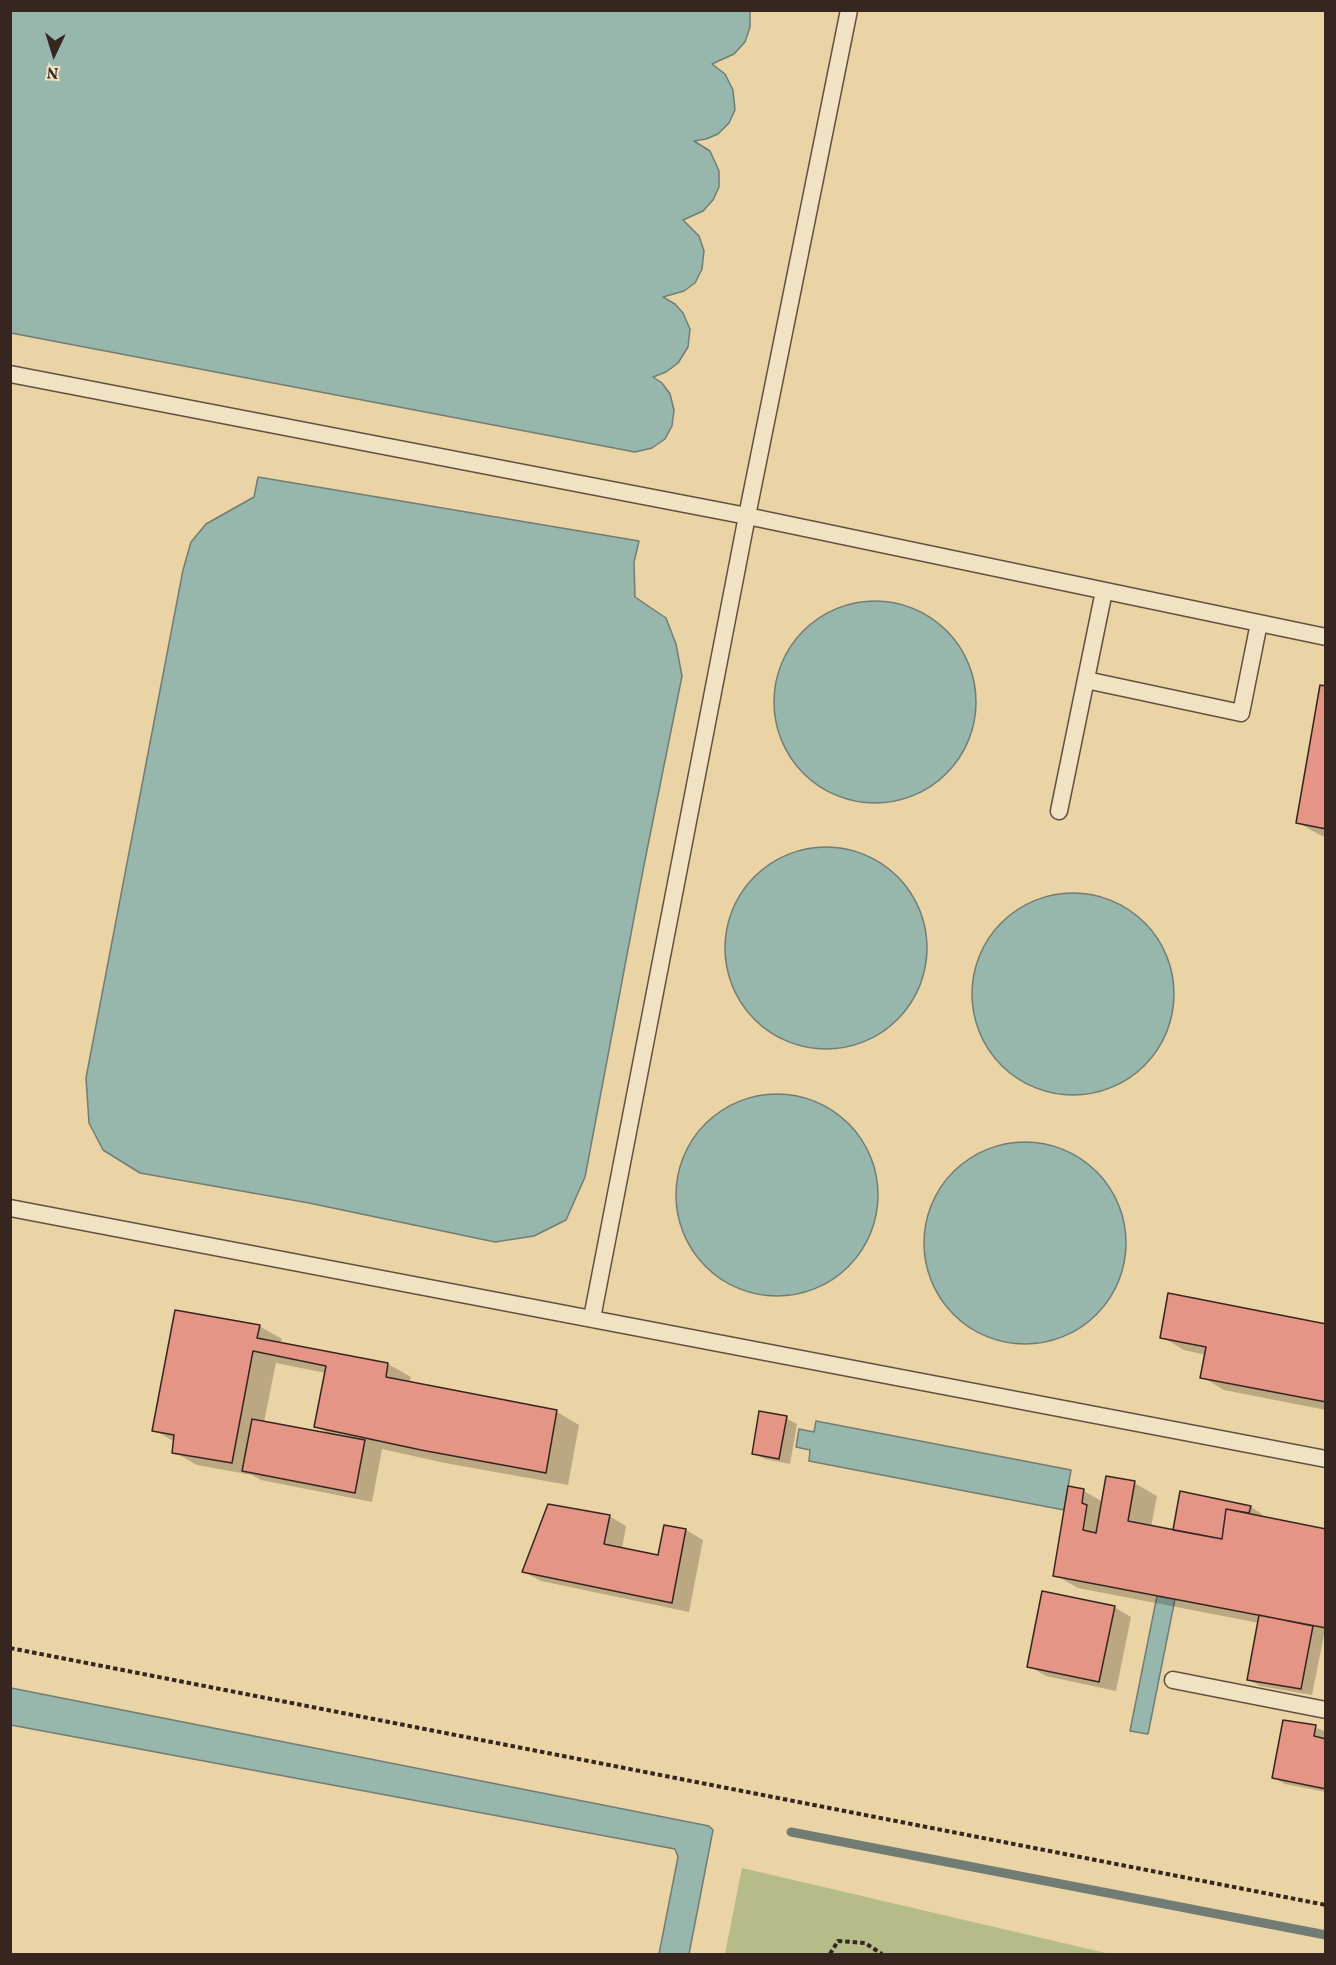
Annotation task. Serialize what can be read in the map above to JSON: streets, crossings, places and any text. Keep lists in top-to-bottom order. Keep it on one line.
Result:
{"north":"bottom"}
